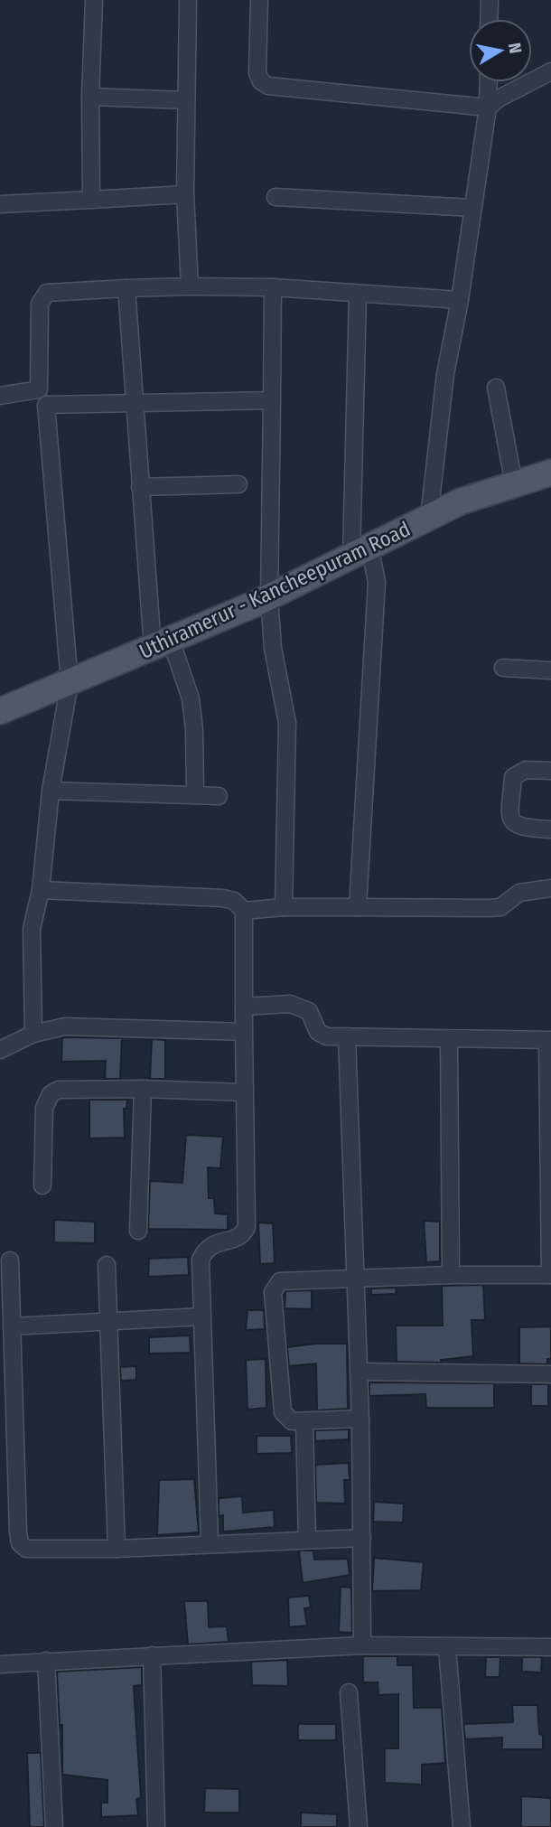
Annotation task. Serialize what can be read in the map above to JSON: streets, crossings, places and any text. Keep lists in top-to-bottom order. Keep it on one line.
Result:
{"streets":{"main road":["Uthiramerur - Kancheepuram Road"]},"north":"right"}
